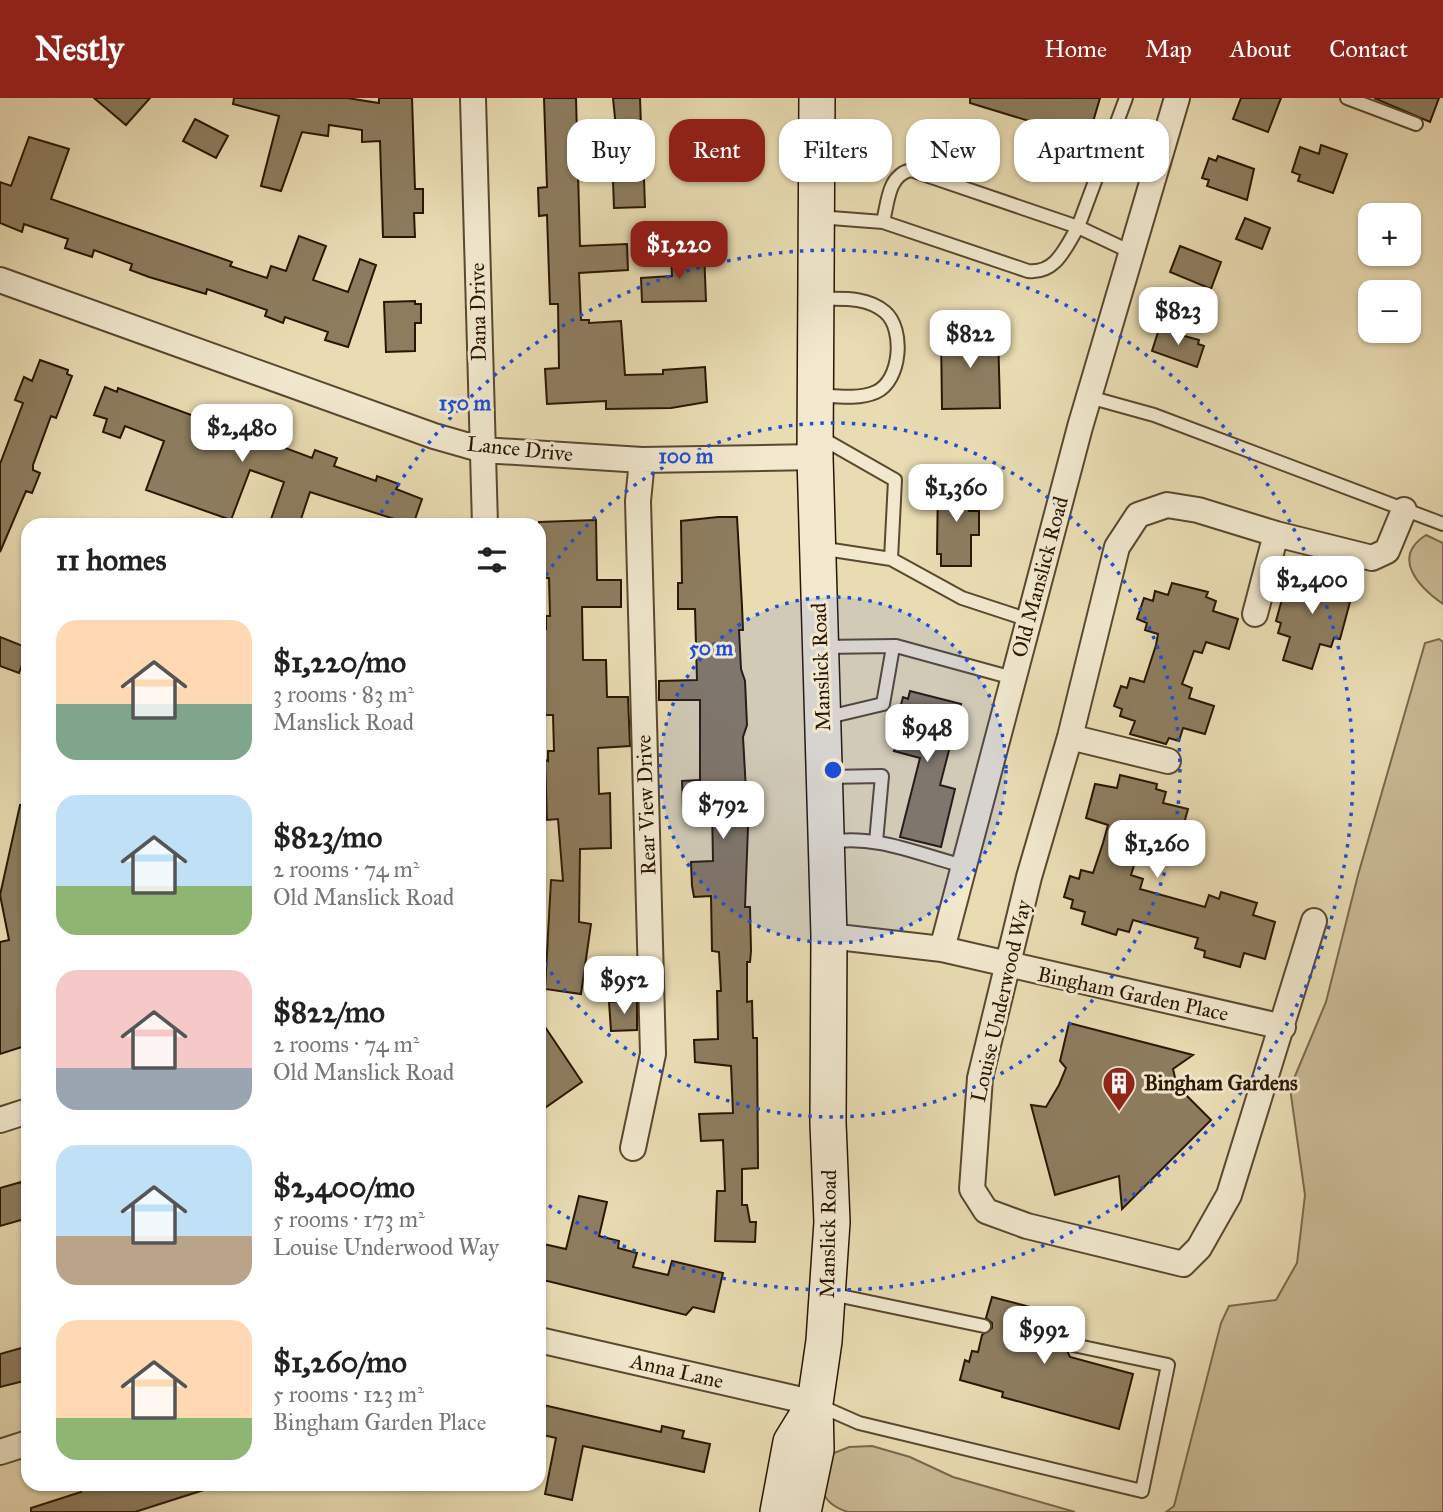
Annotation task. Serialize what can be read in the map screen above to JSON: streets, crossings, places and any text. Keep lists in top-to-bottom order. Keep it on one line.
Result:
{"streets":{"main road":["Manslick Road"],"street":["Dana Drive","Lance Drive","Old Manslick Road","Rear View Drive","Bingham Garden Place","Louise Underwood Way","Anna Lane"]},"crossings":[["Dana Drive","Lance Drive"],["Lance Drive","Manslick Road"],["Lance Drive","Rear View Drive"],["Old Manslick Road","Bingham Garden Place"],["Manslick Road","Anna Lane"],["Bingham Garden Place","Louise Underwood Way"]],"places":{"building":["Bingham Gardens"]},"page":{"header":"Nestly","nav":["Home","Map","About","Contact"],"chip":["Buy","Rent","Filters","New","Apartment"],"map_buttons":["+","−"],"price":["$1,220","$823","$822","$2,480","$1,360","$2,400","$948","$792","$1,260","$952","$992"],"heading":"11 homes","list":[{"name":"$1,220/mo","note":"3 rooms · 83 m² · Manslick Road"},{"name":"$823/mo","note":"2 rooms · 74 m² · Old Manslick Road"},{"name":"$822/mo","note":"2 rooms · 74 m² · Old Manslick Road"},{"name":"$2,400/mo","note":"5 rooms · 173 m² · Louise Underwood Way"},{"name":"$1,260/mo","note":"5 rooms · 123 m² · Bingham Garden Place"}]},"rings":["150 m","100 m","50 m"]}
